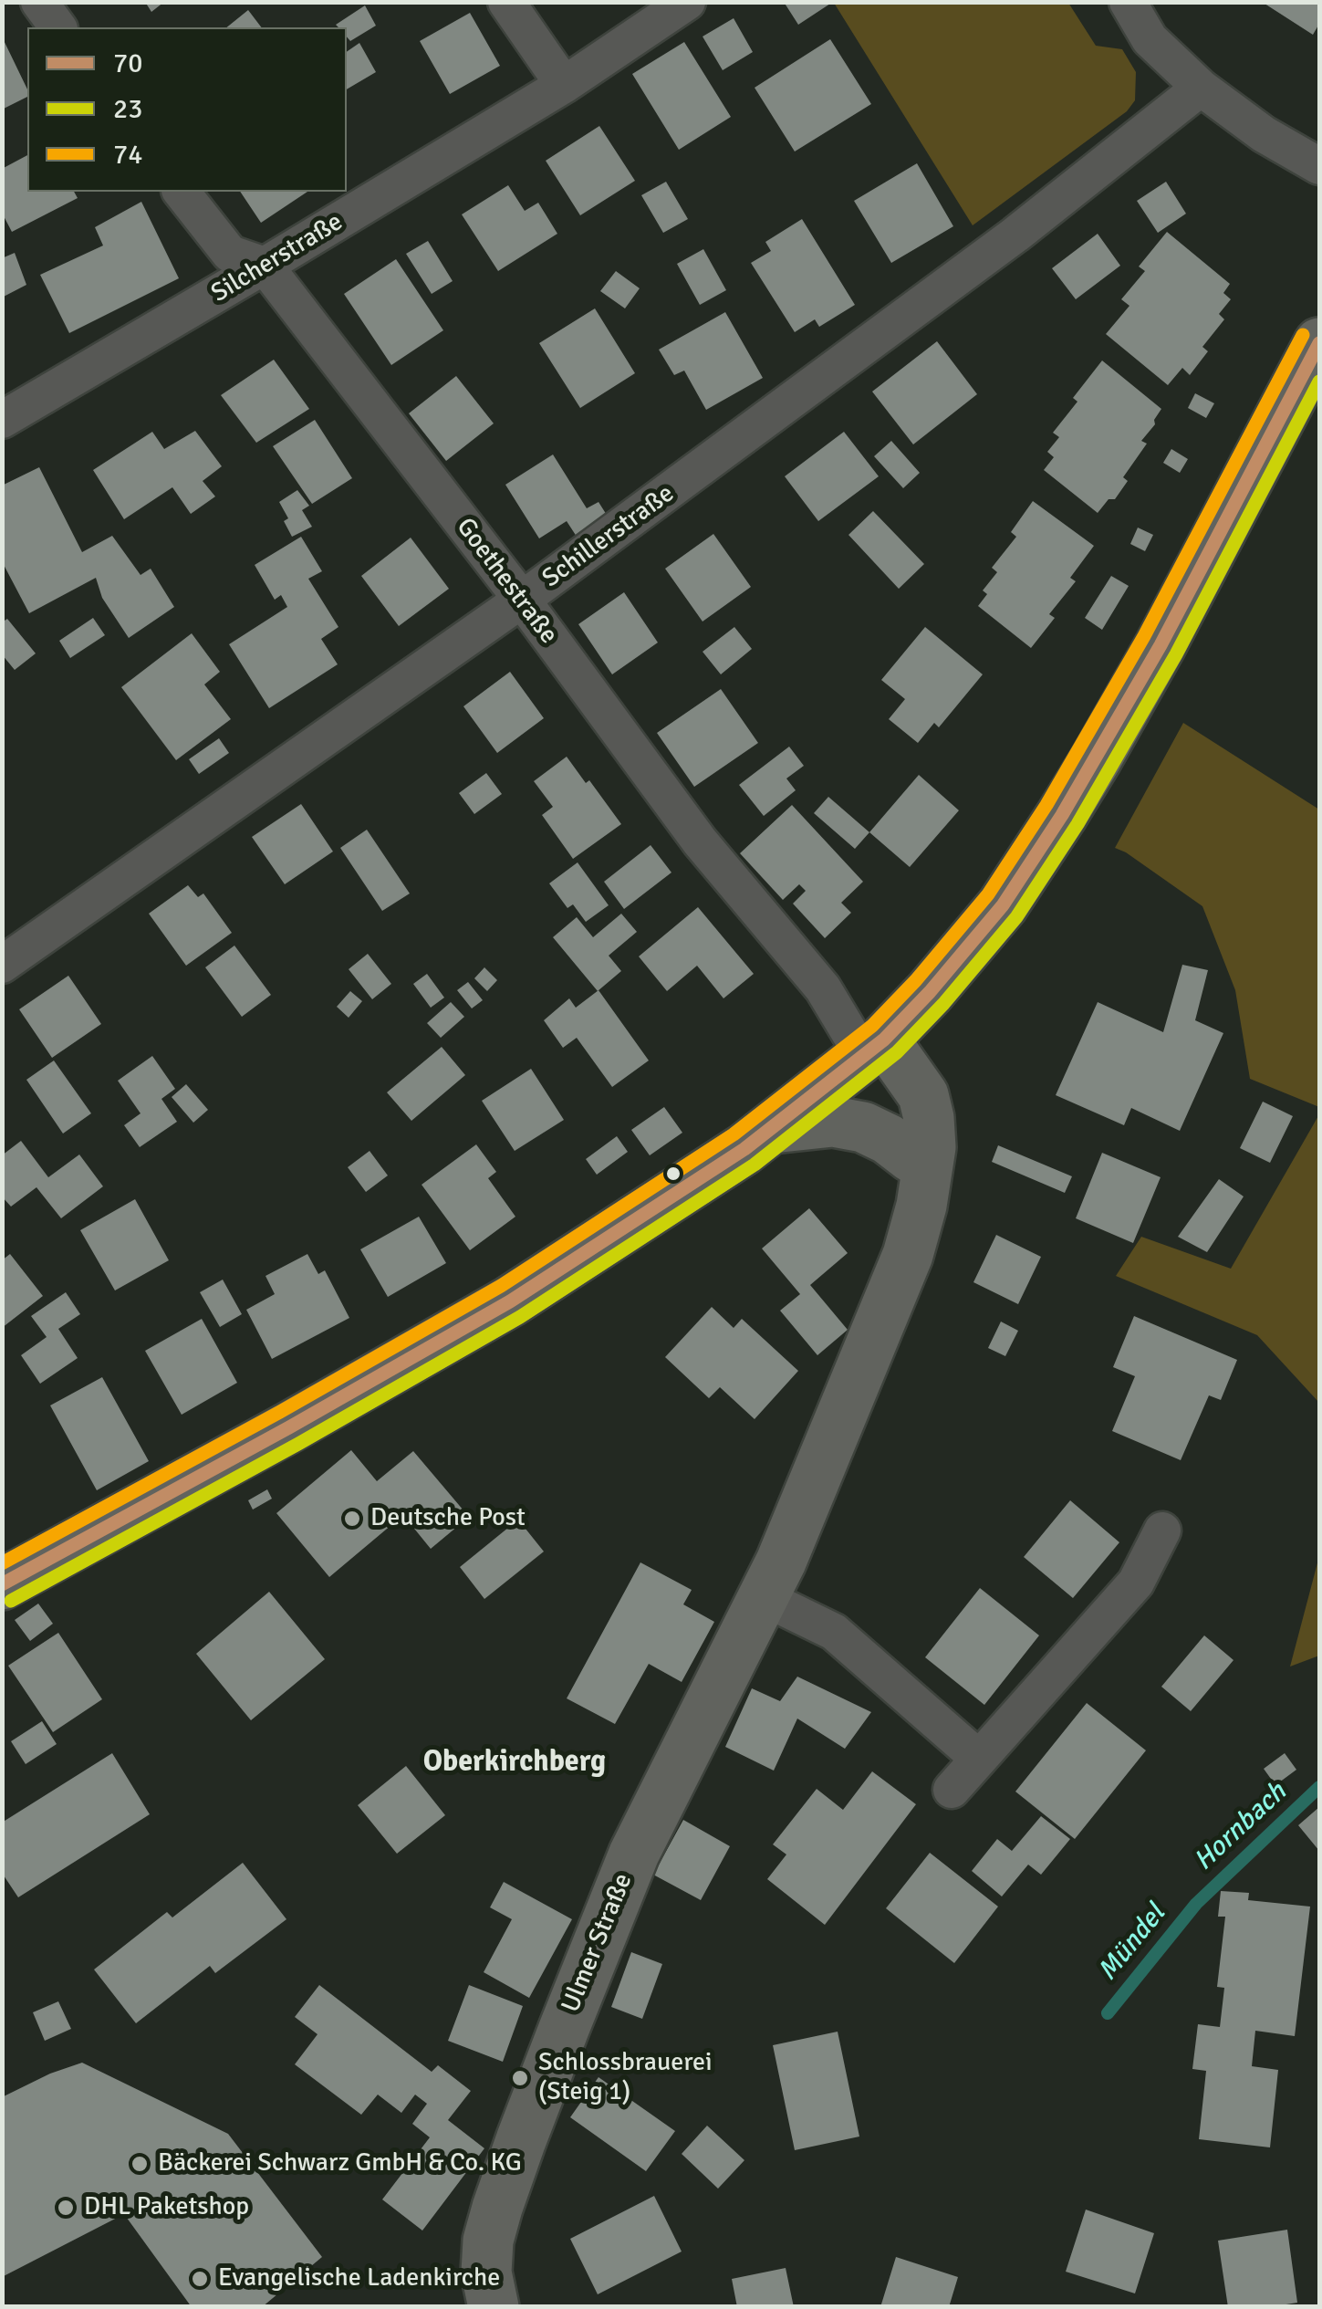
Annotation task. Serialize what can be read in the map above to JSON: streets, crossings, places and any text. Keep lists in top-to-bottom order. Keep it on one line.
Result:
{"streets":{"main road":["Ulmer Straße"],"street":["Silcherstraße","Schillerstraße","Goethestraße"]},"crossings":[["Silcherstraße","Goethestraße"],["Schillerstraße","Goethestraße"],["Goethestraße","Ulmer Straße"]],"districts":["Oberkirchberg"],"water":["Hornbach","Mündel"],"places":["Deutsche Post","Schlossbrauerei (Steig 1)","Bäckerei Schwarz GmbH & Co. KG","DHL Paketshop","Evangelische Ladenkirche"],"lines":["transit line 74","transit line 70","transit line 23"],"legend":["70","23","74"]}
